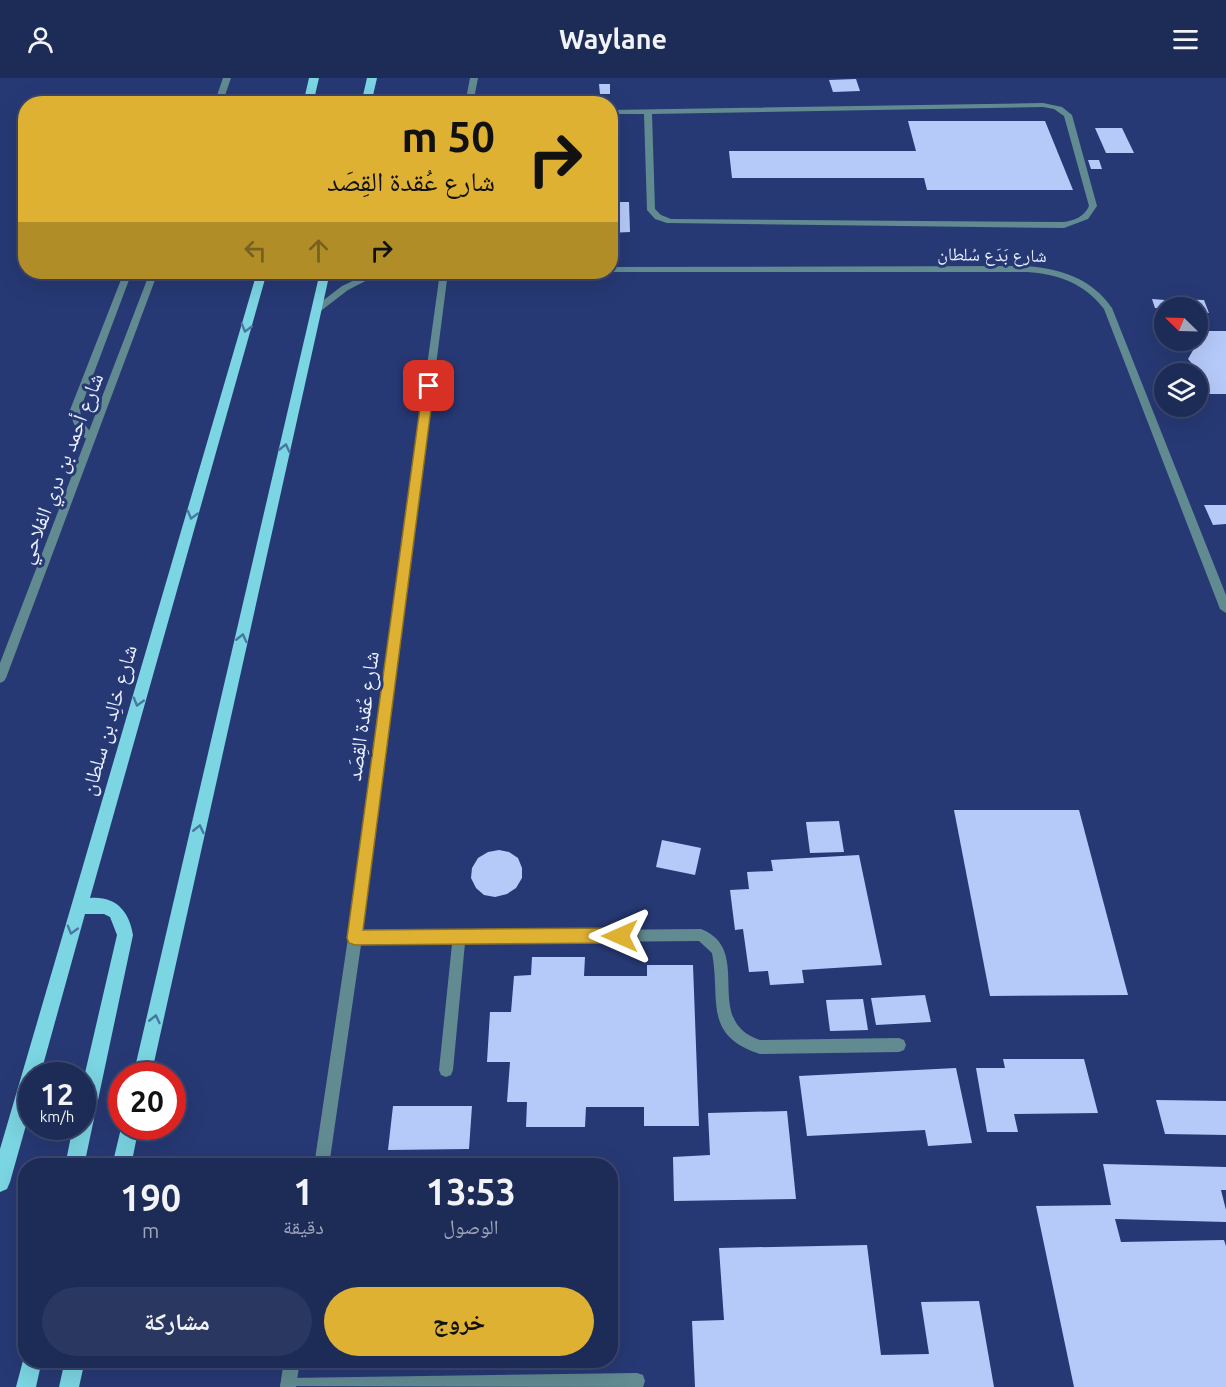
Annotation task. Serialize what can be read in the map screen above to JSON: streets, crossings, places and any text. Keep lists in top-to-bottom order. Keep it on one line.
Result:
{"streets":{"main road":["شارع خالِد بن سلطان"],"street":["شارع بَدَع سُلطان","شارع أحمد بن دري الفلاحي","شارع عُقدة القِصَد"]},"north":"top left","page":{"header":"Waylane","turn":["50 m","شارع عُقدة القِصَد"],"speed":"12 km/h","limit":"20","eta":["13:53","الوصول","1","دقيقة","190","m"],"buttons":["خروج","مشاركة"]}}
